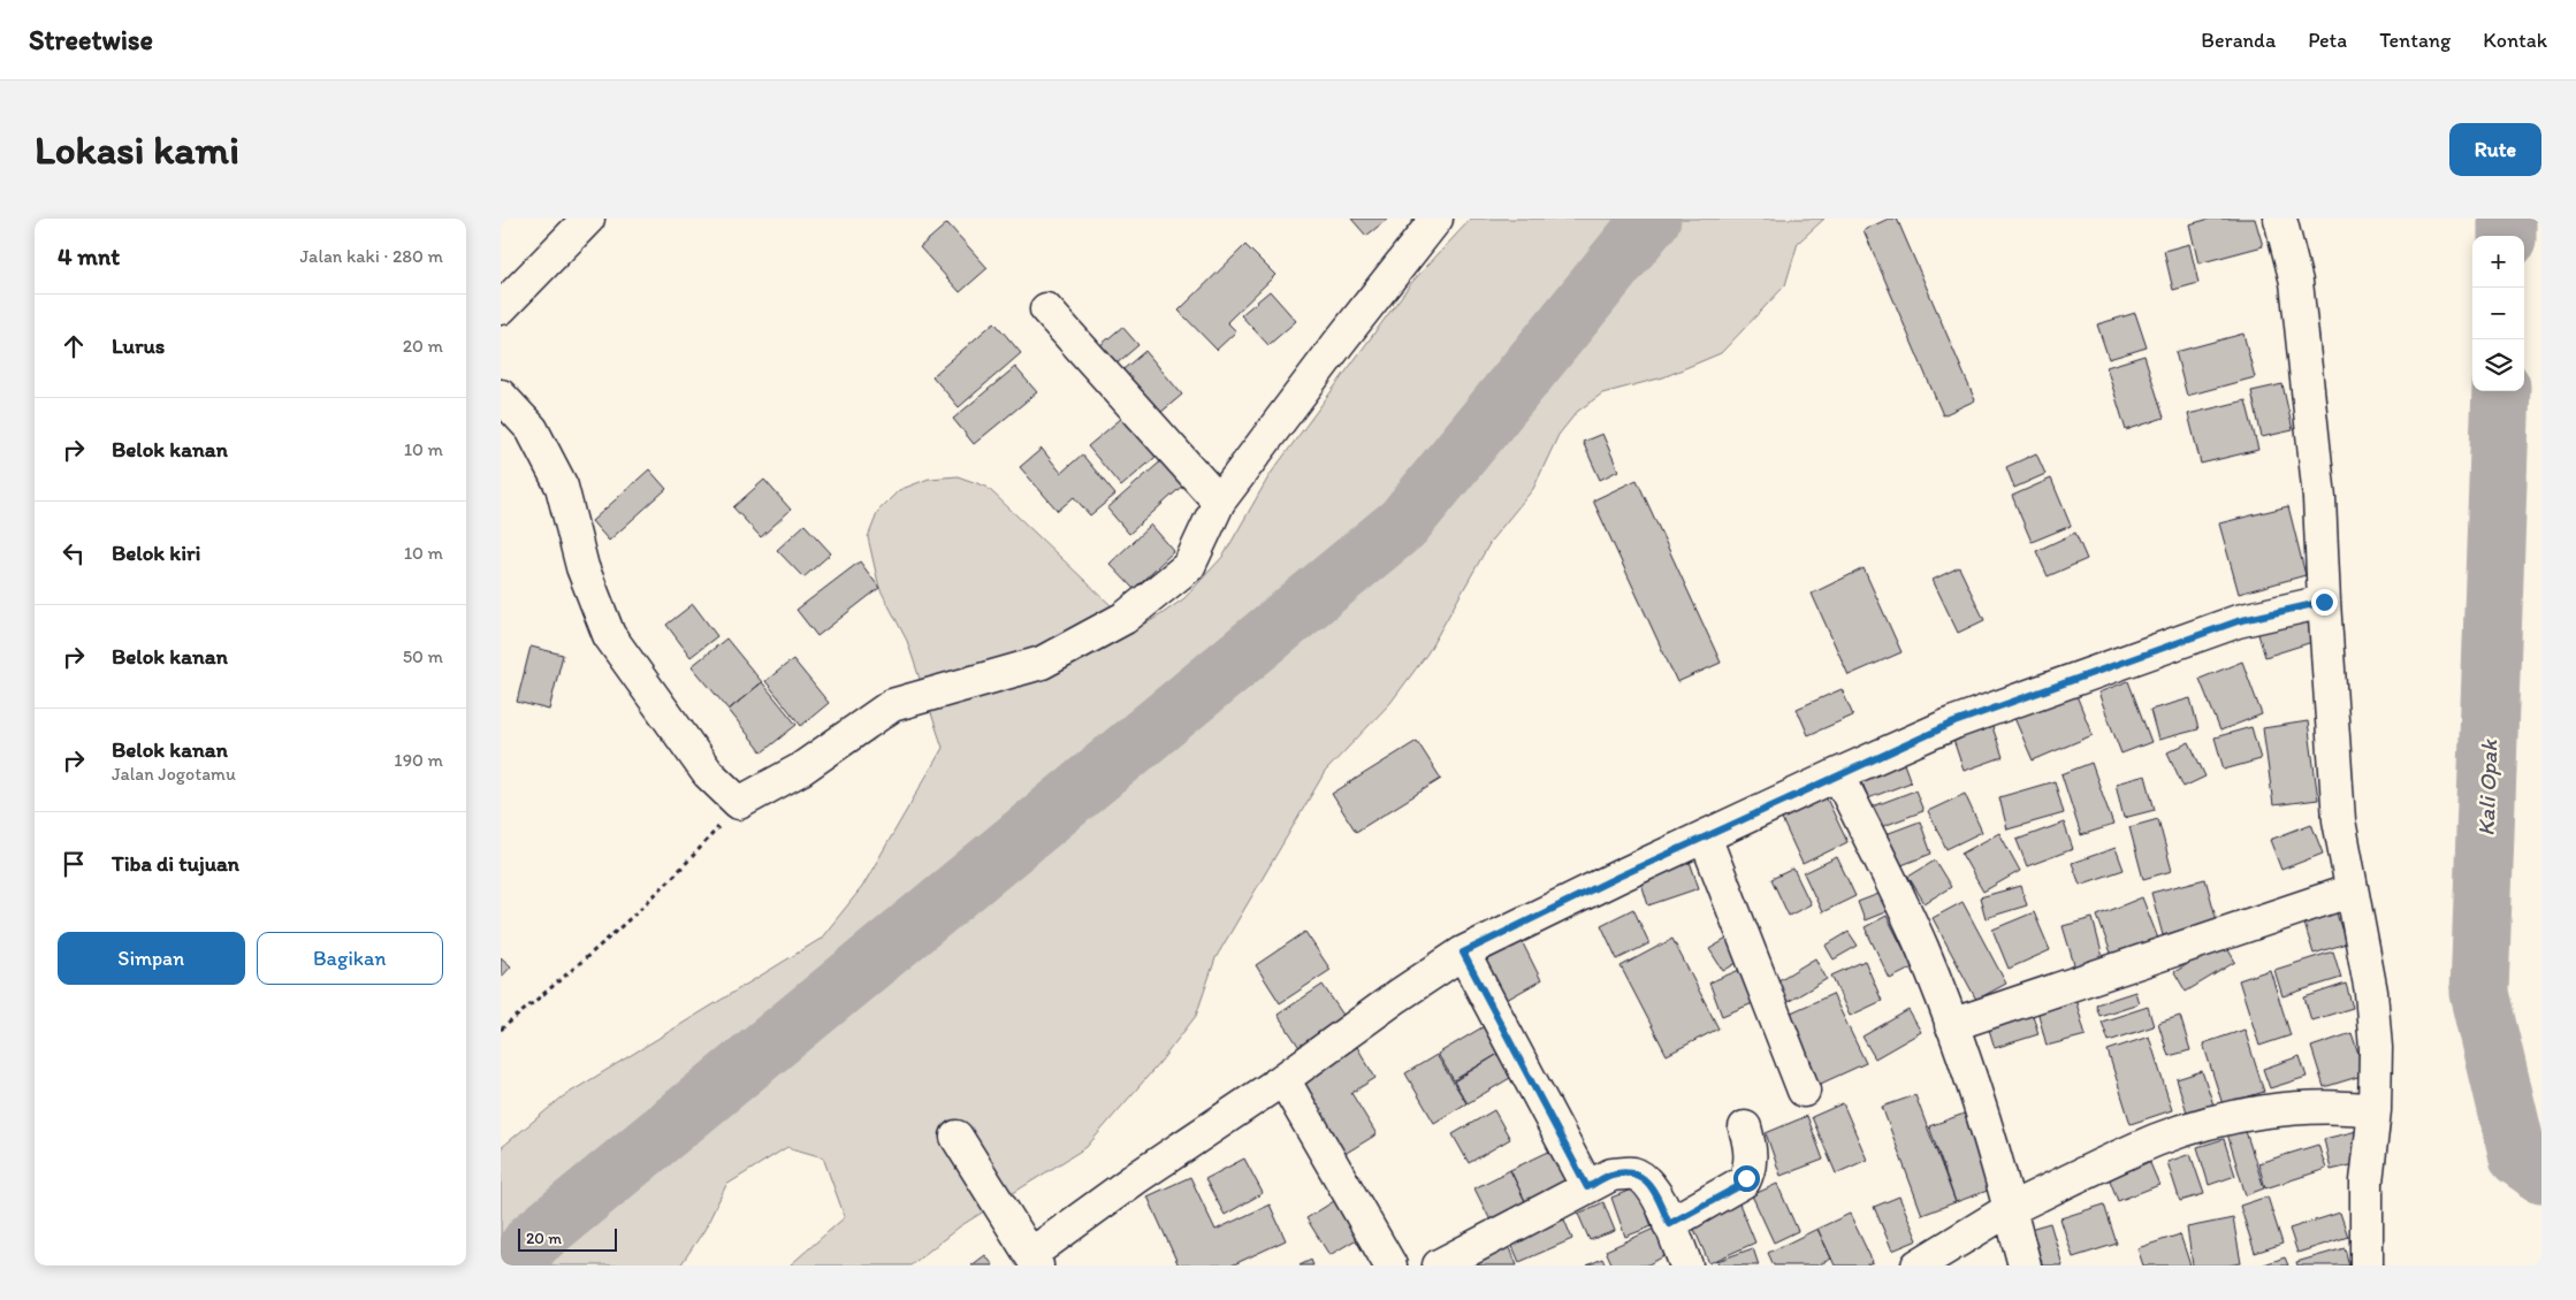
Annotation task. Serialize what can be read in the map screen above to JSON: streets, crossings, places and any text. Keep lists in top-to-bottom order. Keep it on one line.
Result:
{"water":["Kali Opak"],"scale_bar":"20 m","page":{"header":"Streetwise","nav":["Beranda","Peta","Tentang","Kontak"],"buttons":["Rute",["Simpan","Bagikan"]],"title":"Lokasi kami","heading":["4 mnt","Jalan kaki · 280 m"],"map_buttons":["+","−"],"list":[["Lurus","20 m"],["Belok kanan","10 m"],["Belok kiri","10 m"],["Belok kanan","50 m"],["Belok kanan","Jalan Jogotamu","190 m"],"Tiba di tujuan"],"scale":"20 m"}}
